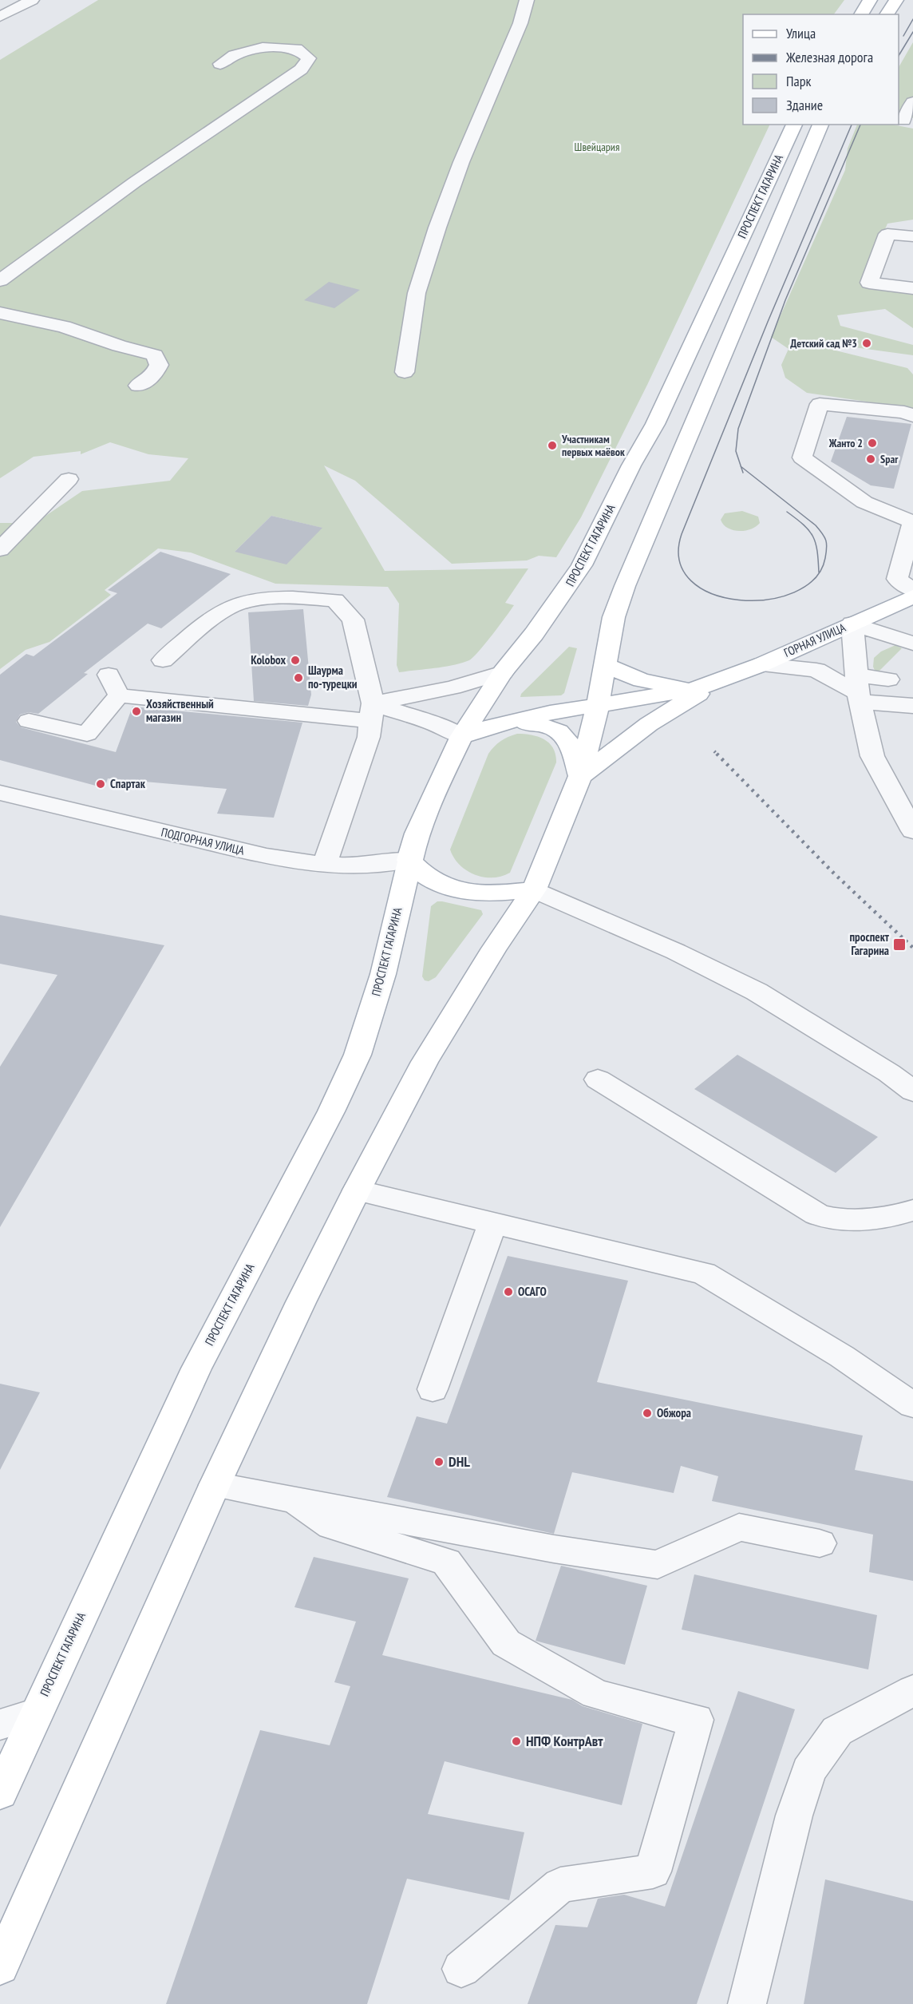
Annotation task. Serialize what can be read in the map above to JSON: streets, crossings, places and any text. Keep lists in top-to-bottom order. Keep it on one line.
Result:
{"streets":{"main road":["ПРОСПЕКТ ГАГАРИНА","ГОРНАЯ УЛИЦА"],"street":["ПОДГОРНАЯ УЛИЦА"]},"crossings":[["ПРОСПЕКТ ГАГАРИНА","ПОДГОРНАЯ УЛИЦА"]],"parks":["Швейцария"],"places":{"other":["Детский сад №3","Жанто 2","Участникам первых маёвок","Spar","Kolobox","Шаурма по-турецки","Хозяйственный магазин","Спартак","ОСАГО","Обжора","DHL","НПФ КонтрАвт"],"transit":["проспект Гагарина"]},"legend":["Улица","Железная дорога","Парк","Здание"]}
